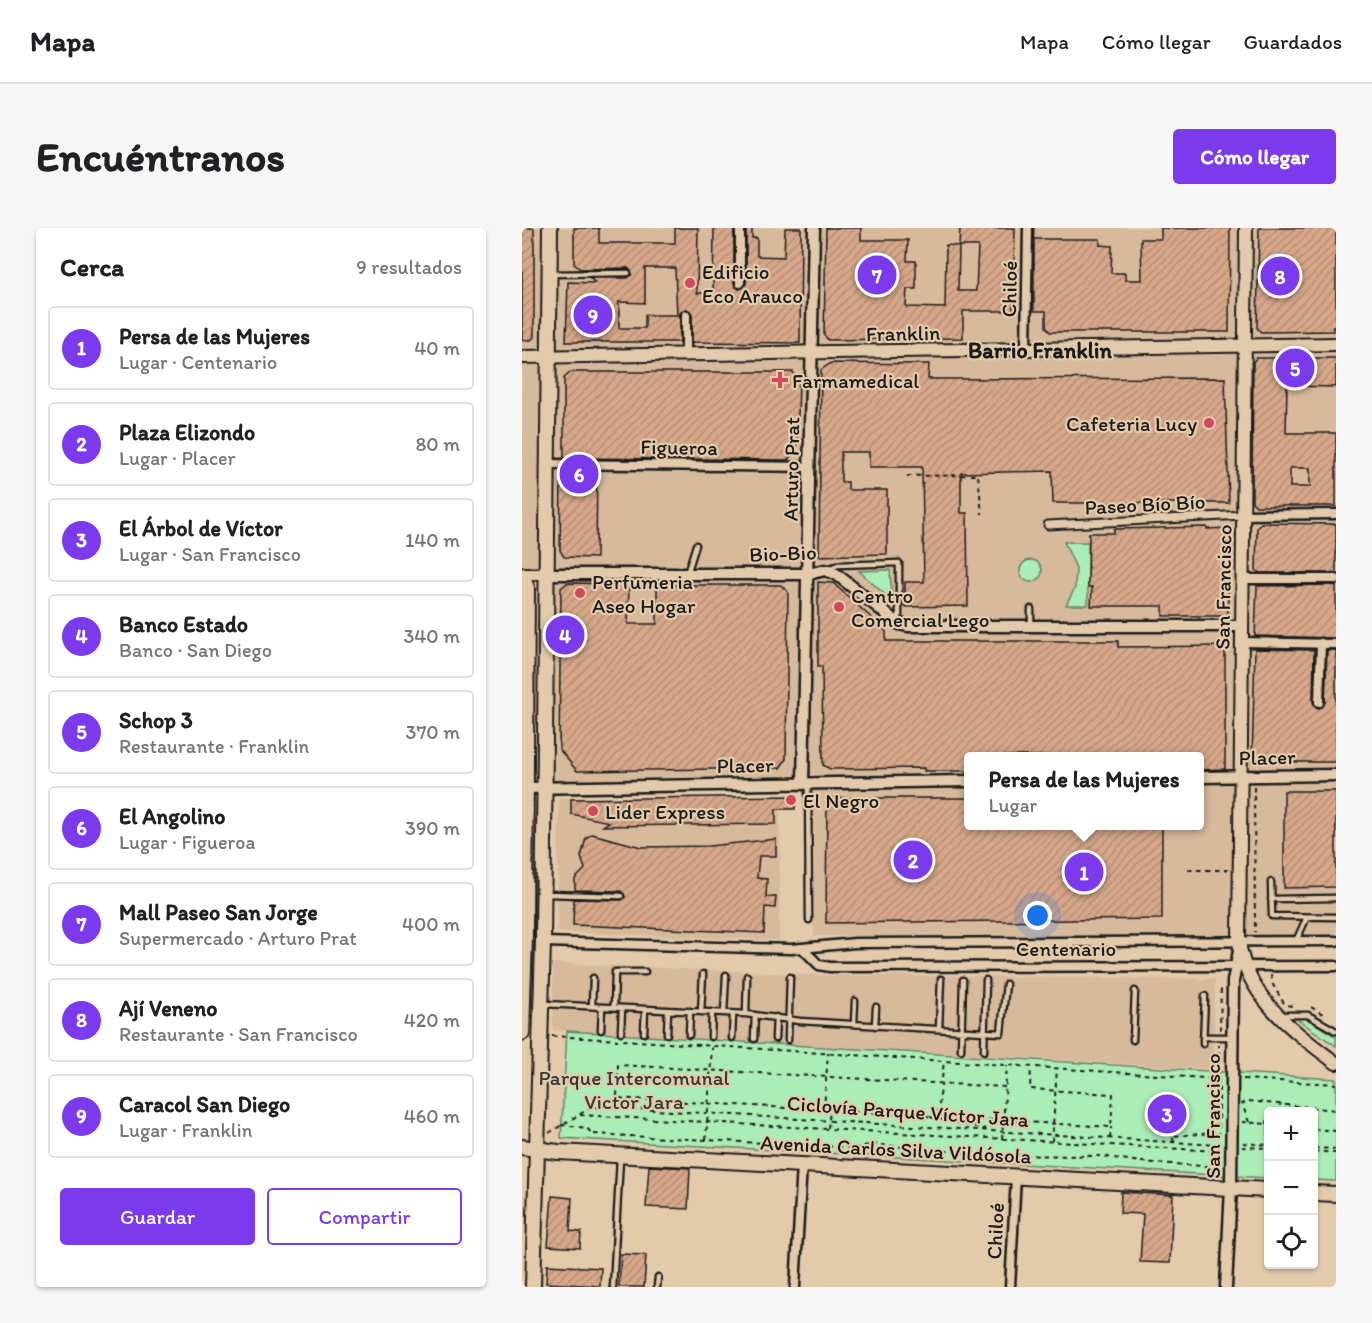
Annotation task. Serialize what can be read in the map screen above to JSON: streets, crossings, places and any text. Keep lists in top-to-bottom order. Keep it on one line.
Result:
{"streets":{"main road":["Franklin","San Francisco","Avenida Carlos Silva Vildósola"],"street":["Chiloé","Figueroa","Arturo Prat","Paseo Bío Bío","Bio-Bio","Placer","Centenario"],"path":["Ciclovía Parque Víctor Jara"]},"crossings":[["Chiloé","Franklin"],["Chiloé","Avenida Carlos Silva Vildósola"],["Franklin","Arturo Prat"],["Franklin","San Francisco"],["Figueroa","Arturo Prat"],["Arturo Prat","Bio-Bio"],["Arturo Prat","Placer"],["Paseo Bío Bío","San Francisco"],["San Francisco","Placer"],["San Francisco","Centenario"],["San Francisco","Ciclovía Parque Víctor Jara"],["San Francisco","Avenida Carlos Silva Vildósola"]],"districts":["Barrio Franklin"],"parks":["Parque Intercomunal Victor Jara"],"places":{"other":["Edificio Eco Arauco","Cafeteria Lucy","Perfumeria Aseo Hogar","Centro Comercial Lego","El Negro","Lider Express"],"health":["Farmamedical"]},"page":{"header":"Mapa","nav":["Mapa","Cómo llegar","Guardados"],"buttons":["Cómo llegar",["Guardar","Compartir"]],"title":"Encuéntranos","heading":["Cerca","9 resultados"],"pins":["7","8","9","5","6","4","2","1","3"],"list":[{"mark":"1","name":"Persa de las Mujeres","note":"Lugar · Centenario","value":"40 m"},{"mark":"2","name":"Plaza Elizondo","note":"Lugar · Placer","value":"80 m"},{"mark":"3","name":"El Árbol de Víctor","note":"Lugar · San Francisco","value":"140 m"},{"mark":"4","name":"Banco Estado","note":"Banco · San Diego","value":"340 m"},{"mark":"5","name":"Schop 3","note":"Restaurante · Franklin","value":"370 m"},{"mark":"6","name":"El Angolino","note":"Lugar · Figueroa","value":"390 m"},{"mark":"7","name":"Mall Paseo San Jorge","note":"Supermercado · Arturo Prat","value":"400 m"},{"mark":"8","name":"Ají Veneno","note":"Restaurante · San Francisco","value":"420 m"},{"mark":"9","name":"Caracol San Diego","note":"Lugar · Franklin","value":"460 m"}],"popup":["Persa de las Mujeres","Lugar"],"map_buttons":["+","−"]}}
